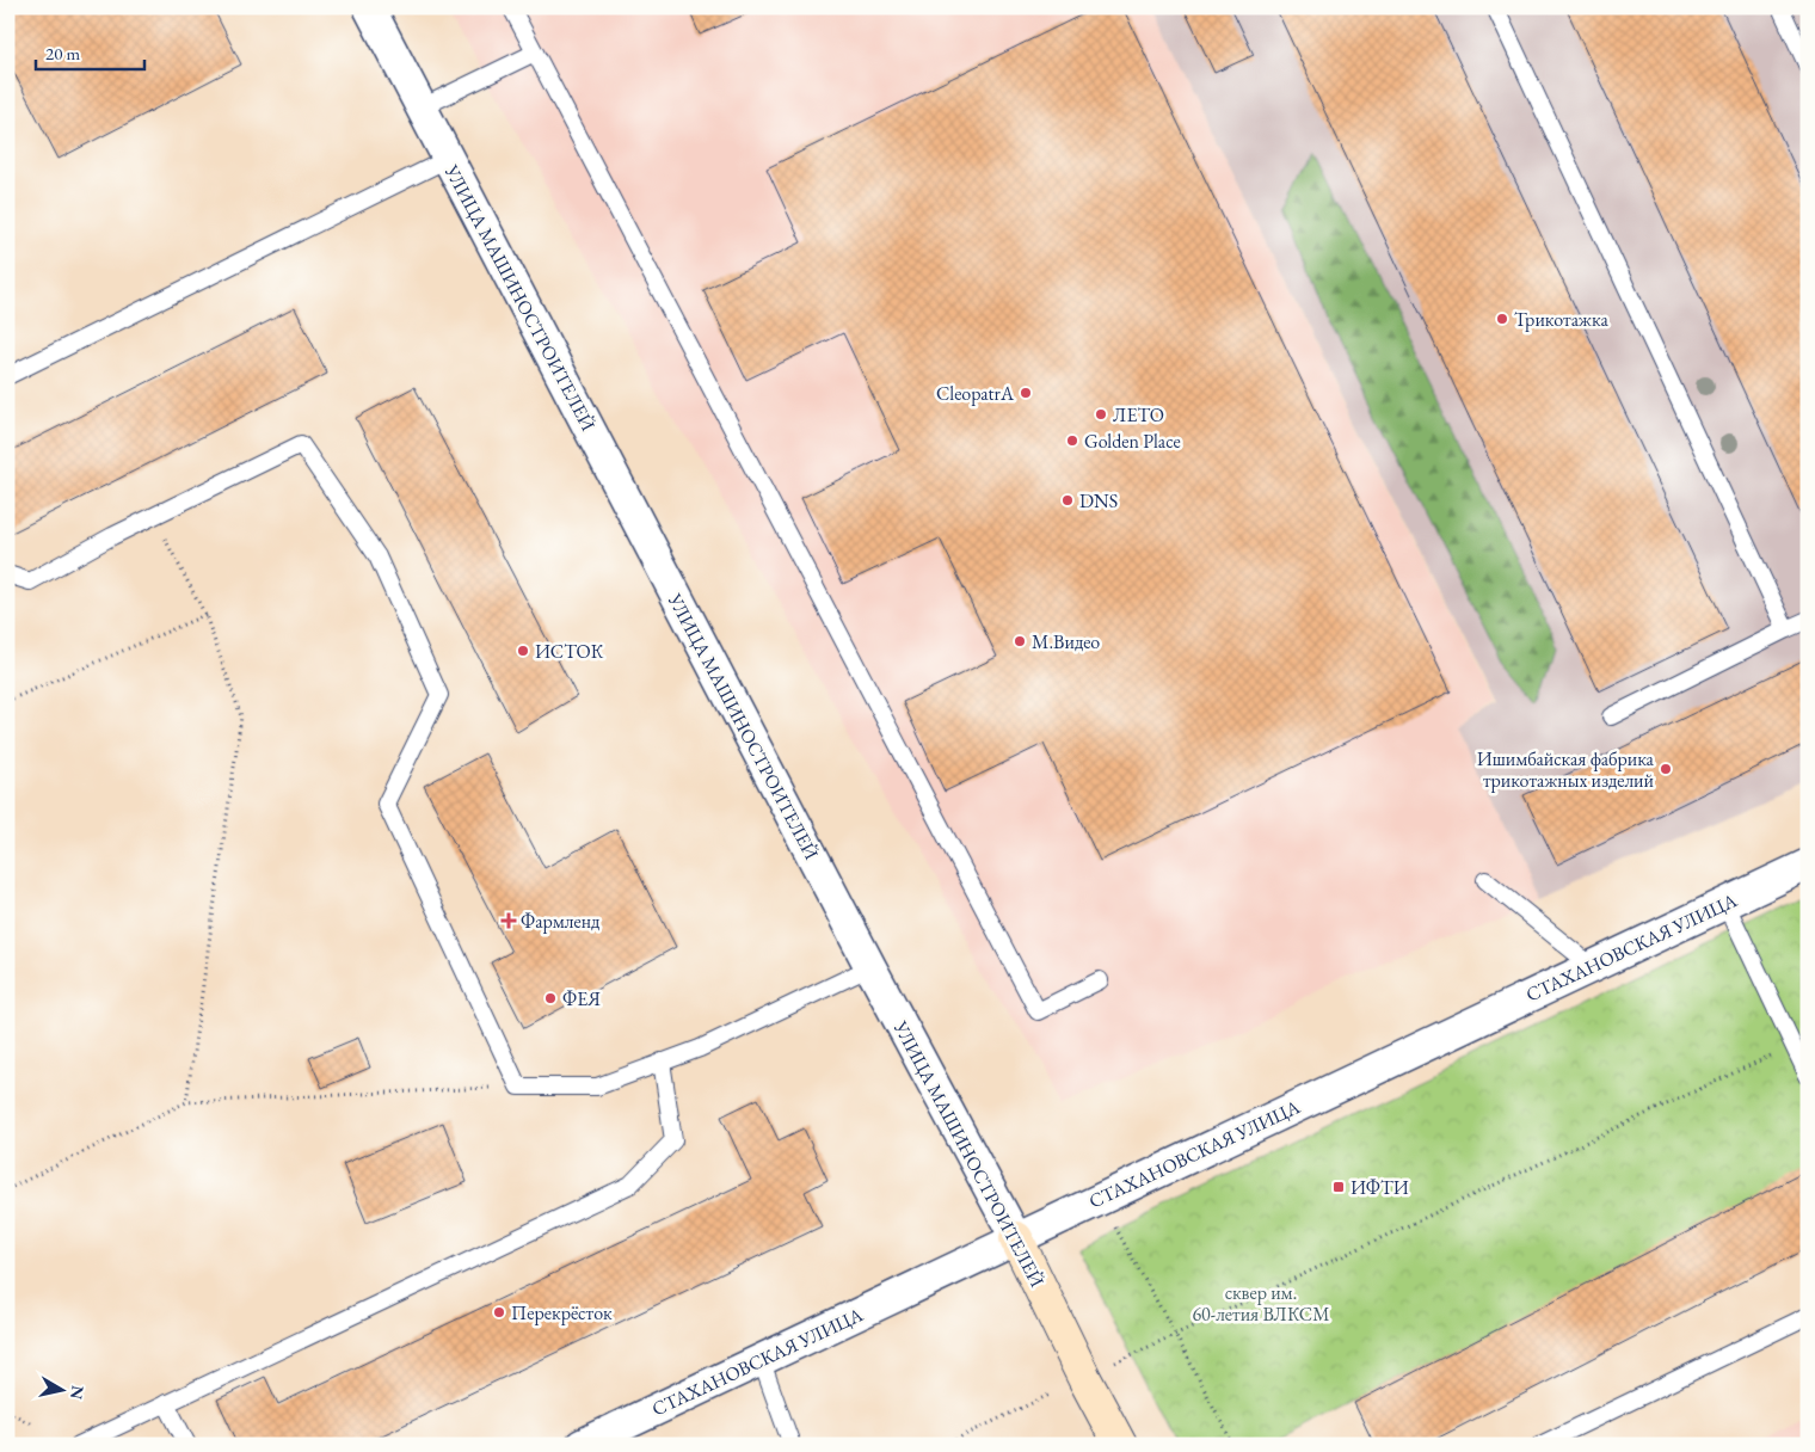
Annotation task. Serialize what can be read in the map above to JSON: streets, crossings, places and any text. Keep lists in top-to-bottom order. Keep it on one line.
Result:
{"streets":{"street":["УЛИЦА МАШИНОСТРОИТЕЛЕЙ","СТАХАНОВСКАЯ УЛИЦА"]},"crossings":[["УЛИЦА МАШИНОСТРОИТЕЛЕЙ","СТАХАНОВСКАЯ УЛИЦА"]],"parks":["сквер им. 60-летия ВЛКСМ"],"places":{"other":["Трикотажка","CleopatrA","ЛЕТО","Golden Place","DNS","М.Видео","ИСТОК","Ишимбайская фабрика трикотажных изделий","ФЕЯ","Перекрёсток"],"health":["Фармленд"],"transit":["ИФТИ"]},"scale_bar":"20 m","north":"right"}
